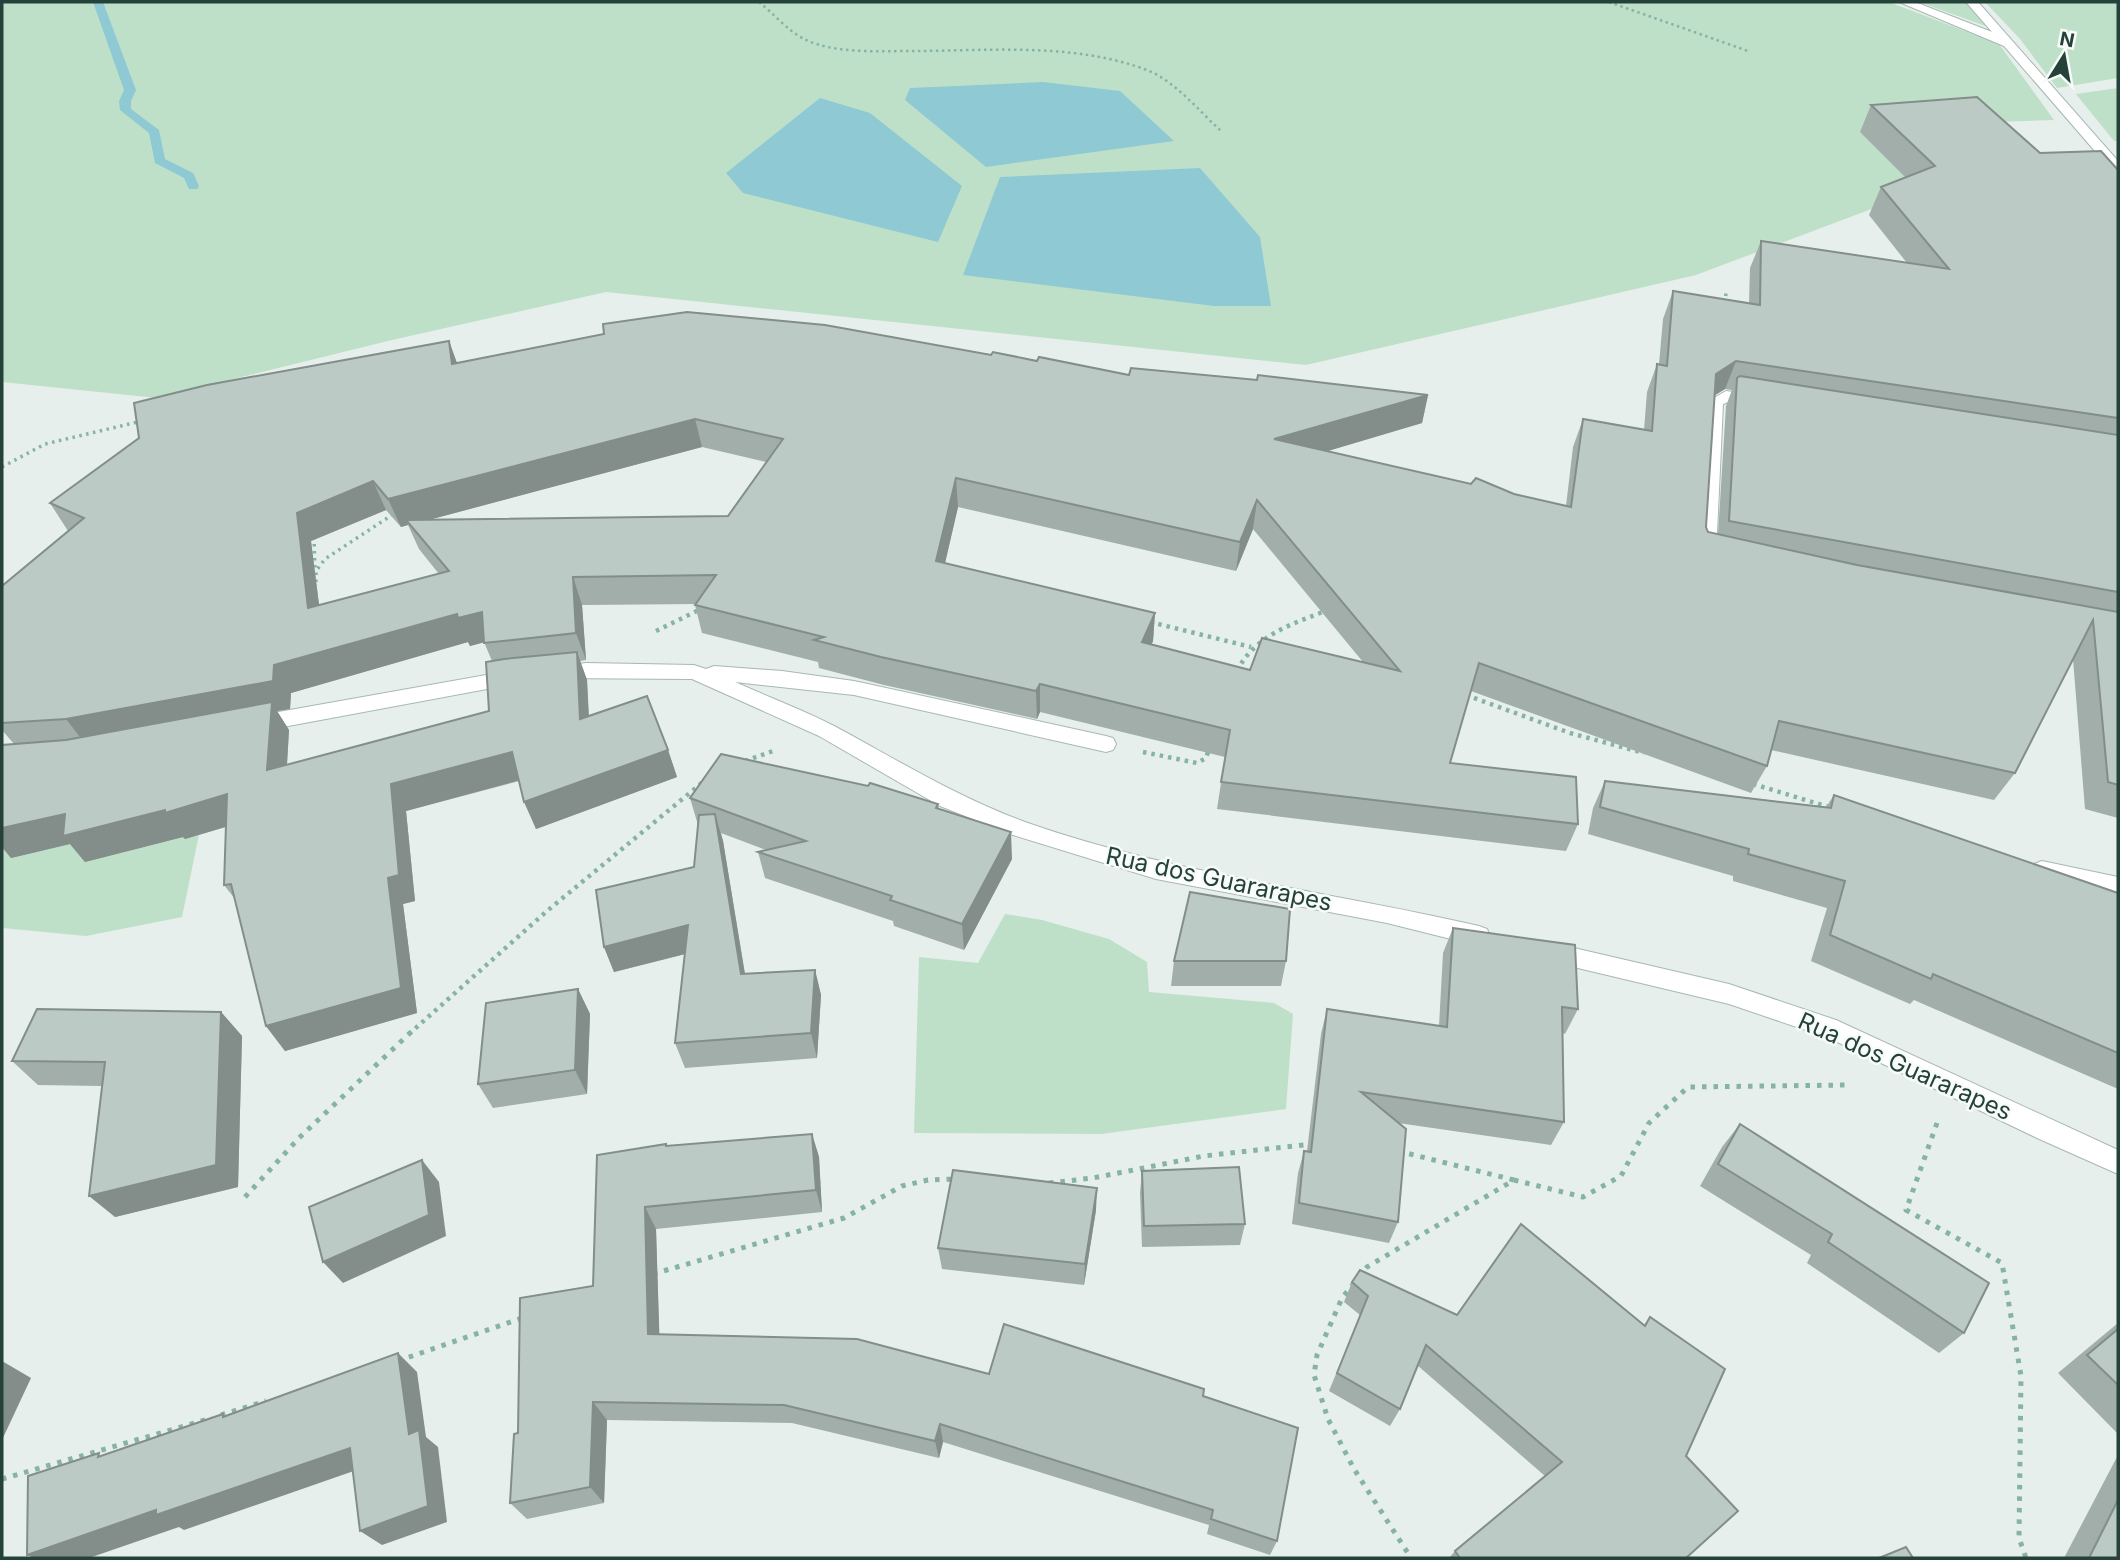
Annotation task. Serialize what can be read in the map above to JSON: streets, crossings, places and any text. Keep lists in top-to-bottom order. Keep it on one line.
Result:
{"streets":{"street":["Rua dos Guararapes"]},"north":"top"}
